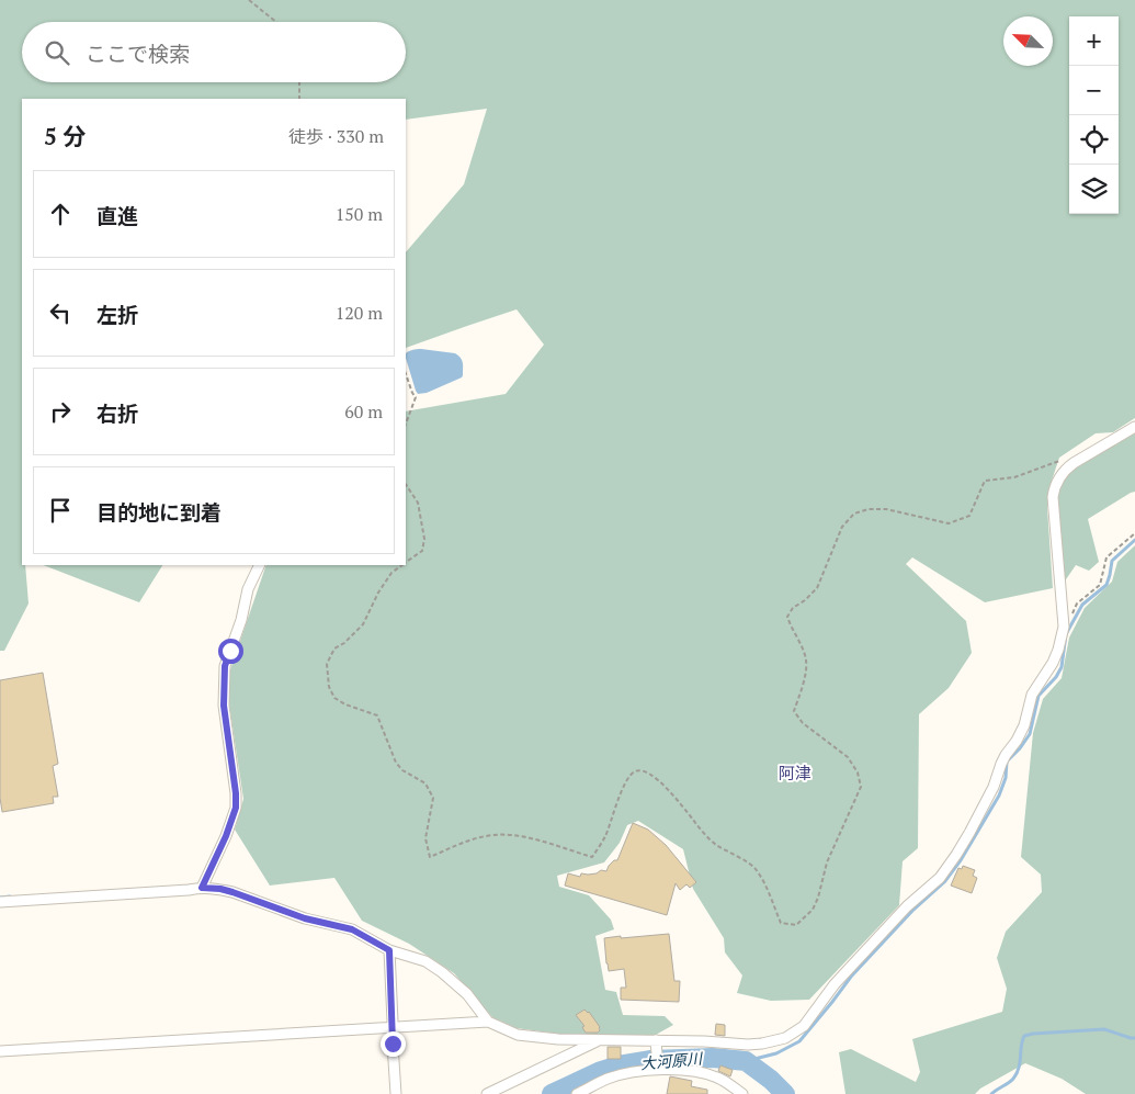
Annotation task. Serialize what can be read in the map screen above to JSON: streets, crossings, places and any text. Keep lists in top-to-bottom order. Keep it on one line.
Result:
{"districts":["阿津"],"water":["大河原川"],"north":"top left","page":{"map_buttons":["+","−"],"search":"ここで検索","heading":["5 分","徒歩 · 330 m"],"list":[["直進","150 m"],["左折","120 m"],["右折","60 m"],"目的地に到着"]}}
